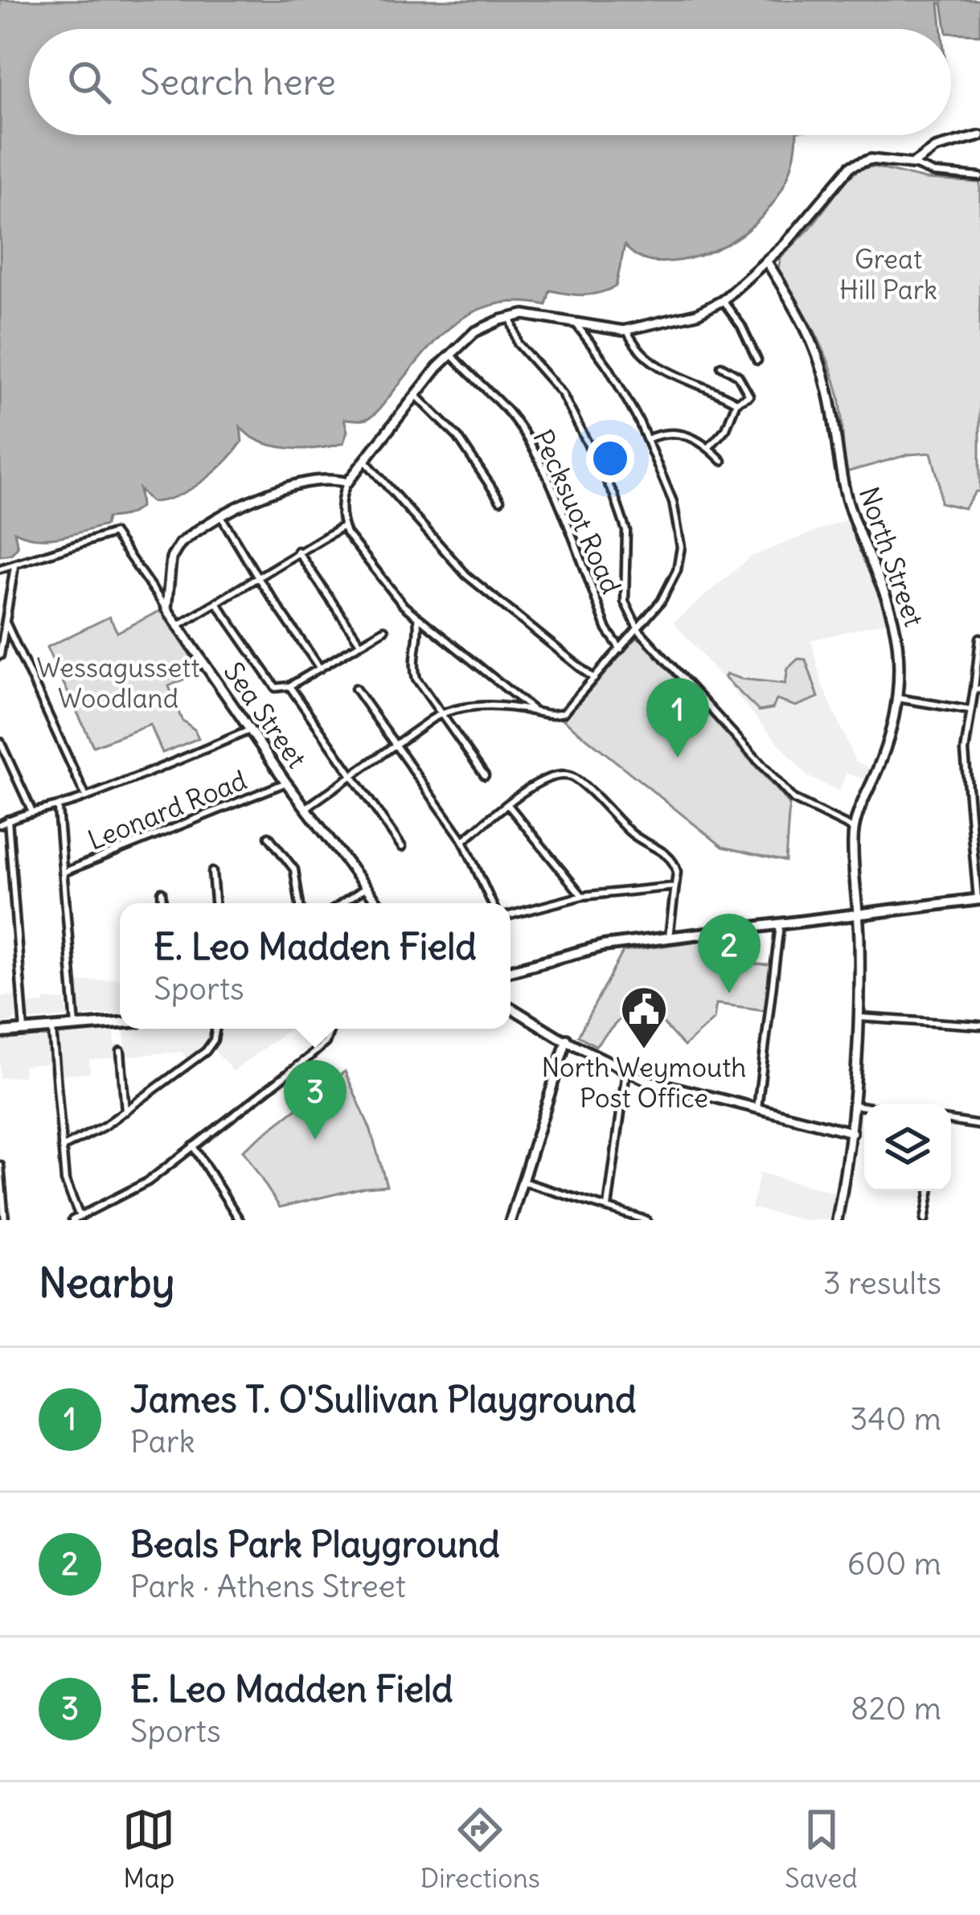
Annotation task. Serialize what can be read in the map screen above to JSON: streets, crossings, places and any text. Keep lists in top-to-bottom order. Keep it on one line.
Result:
{"streets":{"street":["Pecksuot Road","North Street","Sea Street","Leonard Road"]},"crossings":[["Sea Street","Leonard Road"]],"parks":["Great Hill Park","Wessagussett Woodland"],"places":{"public building":["North Weymouth Post Office"]},"page":{"search":"Search here","pins":["1","2","3"],"popup":["E. Leo Madden Field","Sports"],"heading":["Nearby","3 results"],"list":[{"mark":"1","name":"James T. O'Sullivan Playground","note":"Park","value":"340 m"},{"mark":"2","name":"Beals Park Playground","note":"Park · Athens Street","value":"600 m"},{"mark":"3","name":"E. Leo Madden Field","note":"Sports","value":"820 m"}],"nav":["Map","Directions","Saved"]}}
